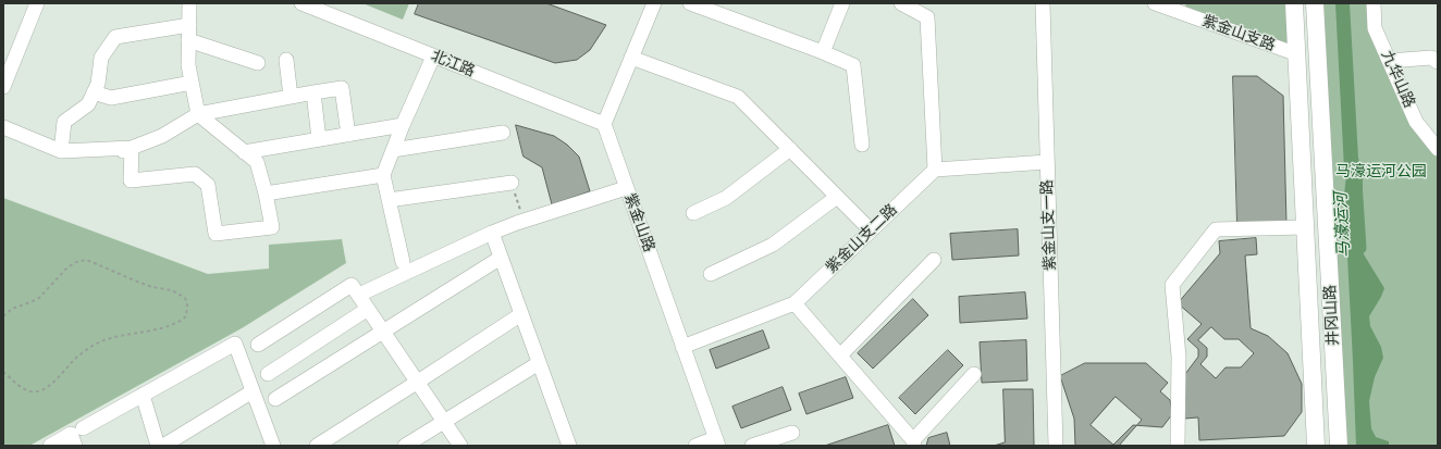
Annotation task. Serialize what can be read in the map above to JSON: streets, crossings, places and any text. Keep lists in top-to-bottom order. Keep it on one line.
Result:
{"streets":{"main road":["井冈山路"],"street":["紫金山支路","北江路","九华山路","紫金山路","紫金山支一路","紫金山支二路"]},"crossings":[["紫金山支路","井冈山路"],["北江路","紫金山路"],["紫金山路","紫金山支二路"]],"water":["马濠运河"],"parks":["马濠运河公园"]}
